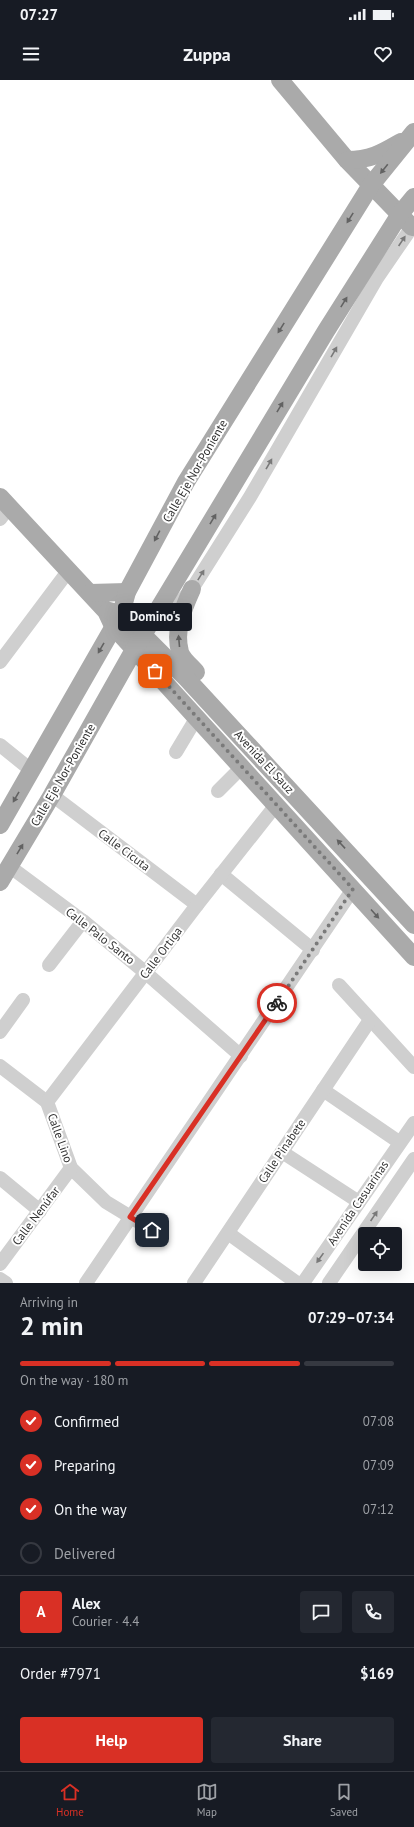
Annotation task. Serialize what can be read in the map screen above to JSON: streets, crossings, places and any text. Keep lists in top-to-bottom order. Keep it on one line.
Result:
{"streets":{"main road":["Calle Eje Nor-Poniente","Avenida El Sauz"],"street":["Calle Cicuta","Calle Palo Santo","Calle Ortiga","Calle Lino","Calle Pinabete","Avenida Casuarinas","Calle Nenúfar"]},"crossings":[["Calle Eje Nor-Poniente","Avenida El Sauz"],["Calle Eje Nor-Poniente","Calle Cicuta"],["Calle Eje Nor-Poniente","Calle Palo Santo"],["Avenida El Sauz","Calle Ortiga"],["Calle Cicuta","Calle Ortiga"],["Calle Palo Santo","Calle Ortiga"],["Calle Ortiga","Calle Lino"],["Calle Lino","Calle Nenúfar"]],"places":["Domino's"],"page":{"status":"07:27","header":"Zuppa","bubble":"Domino's","heading":["2 min","Arriving in","07:29–07:34"],"panel":["Alex","Courier · 4.4","Order #7971","$169"],"bar":"On the way · 180 m","list":[["Confirmed","07:08"],["Preparing","07:09"],["On the way","07:12"],"Delivered"],"round":"A","buttons":["Help","Share"],"tabs":["Home","Map","Saved"]}}
